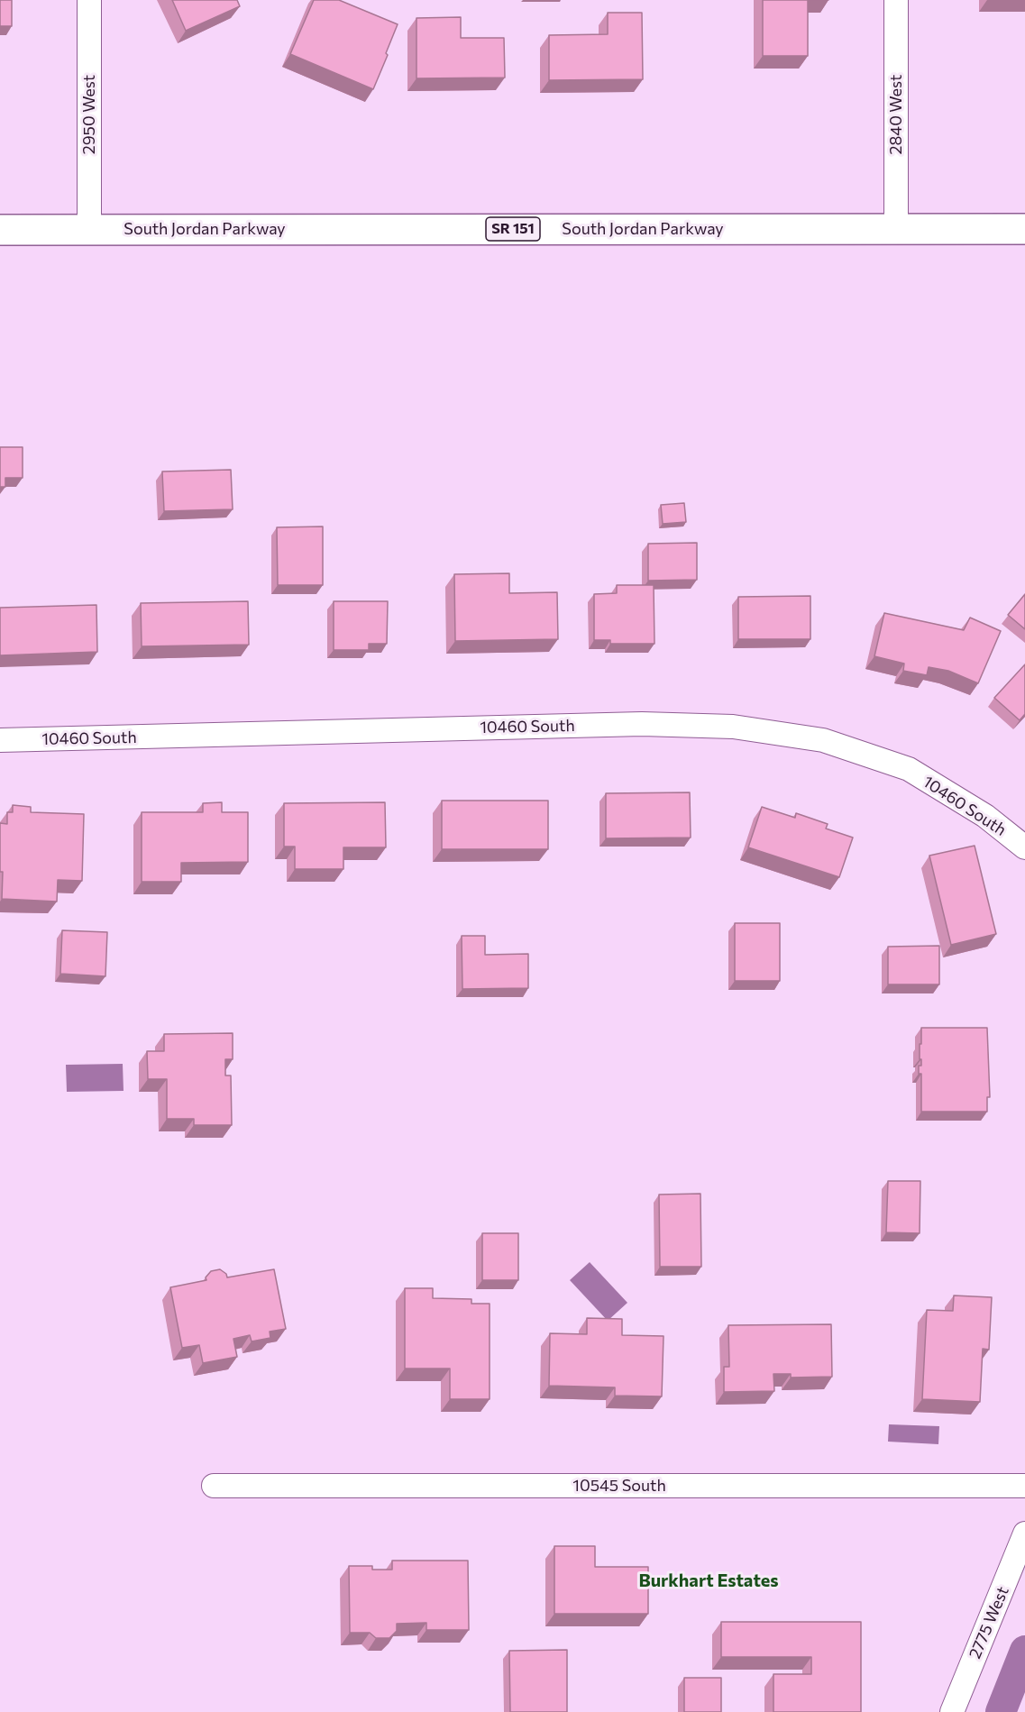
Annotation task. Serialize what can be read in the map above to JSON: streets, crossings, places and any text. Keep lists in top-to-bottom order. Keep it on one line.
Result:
{"streets":{"main road":["South Jordan Parkway","SR 151"],"street":["2950 West","2840 West","10460 South","10545 South","2775 West"]},"crossings":[["2950 West","South Jordan Parkway"],["2840 West","South Jordan Parkway"]],"districts":["Burkhart Estates"]}
